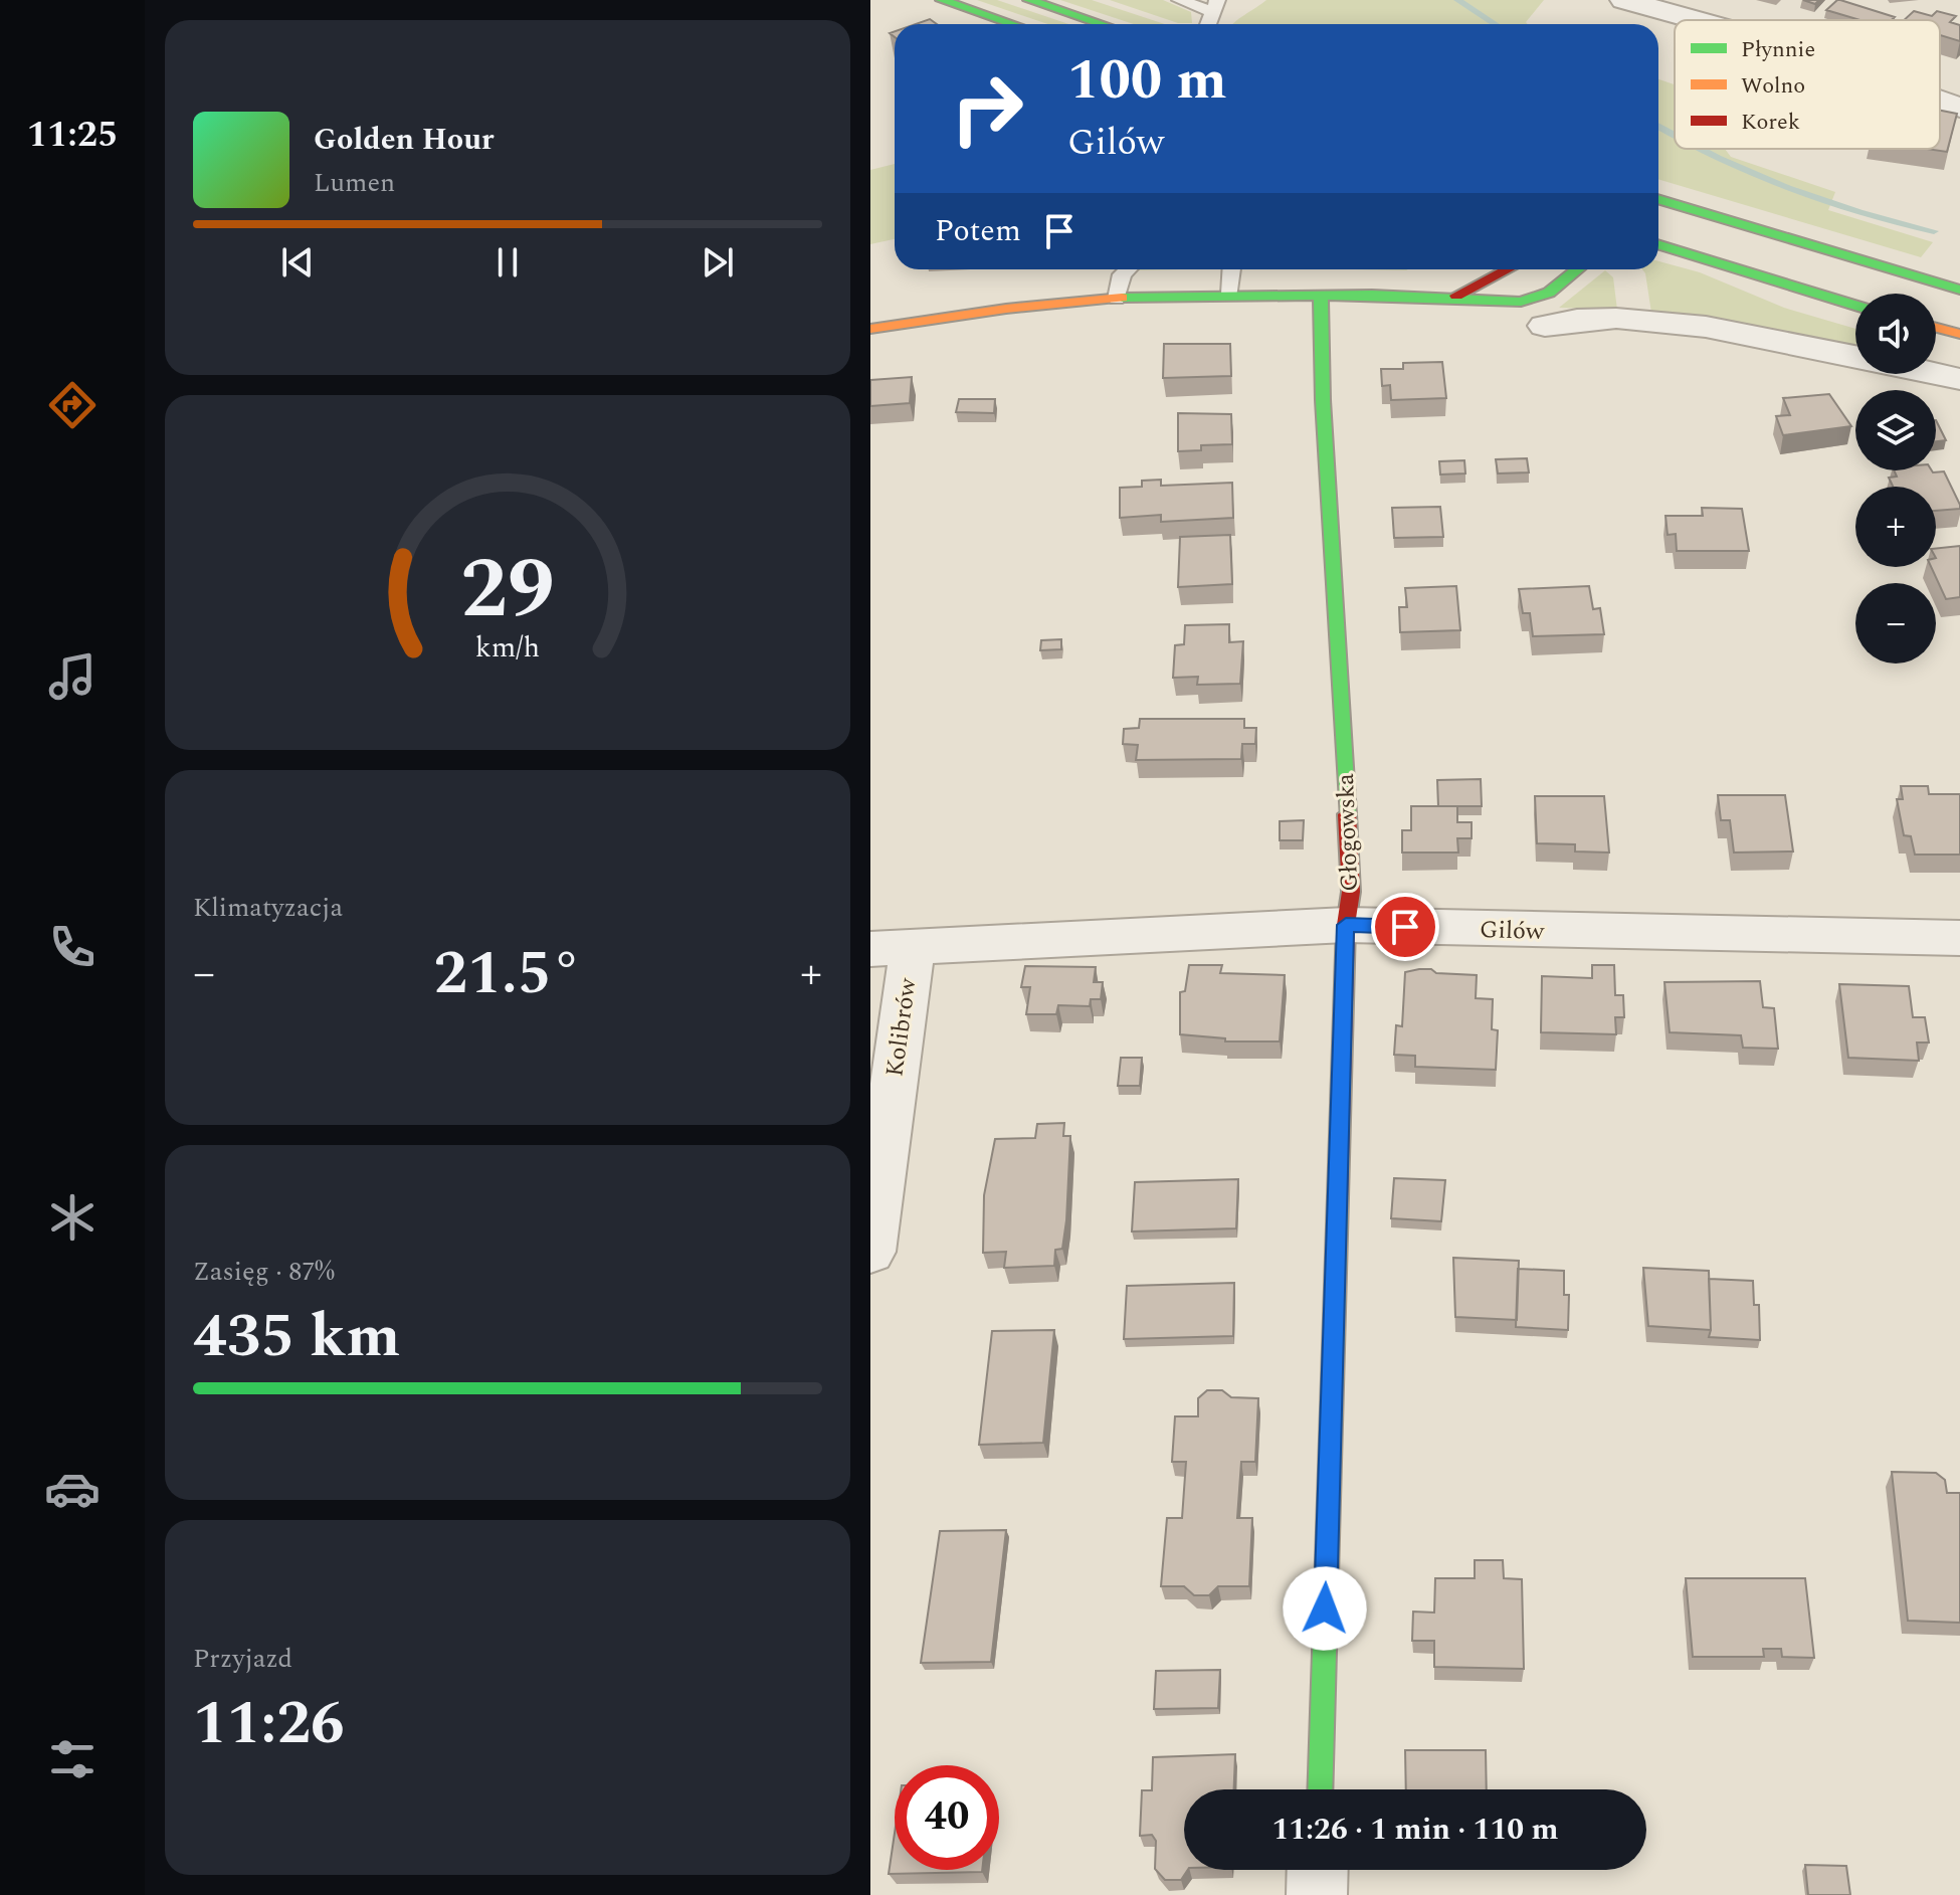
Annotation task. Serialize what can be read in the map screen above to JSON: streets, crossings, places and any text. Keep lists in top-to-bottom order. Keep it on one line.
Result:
{"streets":{"street":["Głogowska","Gilów","Kolibrów"]},"crossings":[["Głogowska","Gilów"],["Gilów","Kolibrów"]],"legend":["Płynnie","Wolno","Korek"],"page":{"tabs":"11:25","turn":["100 m","Gilów"],"song":["Golden Hour","Lumen"],"then":"Potem","map_buttons":["+","−"],"tile":["Klimatyzacja",["Zasięg · 87%","435 km"],["Przyjazd","11:26"]],"heat":["−","21.5°","+"],"limit":"40","trip":"11:26 · 1 min · 110 m","gauge":["29","km/h"]}}
